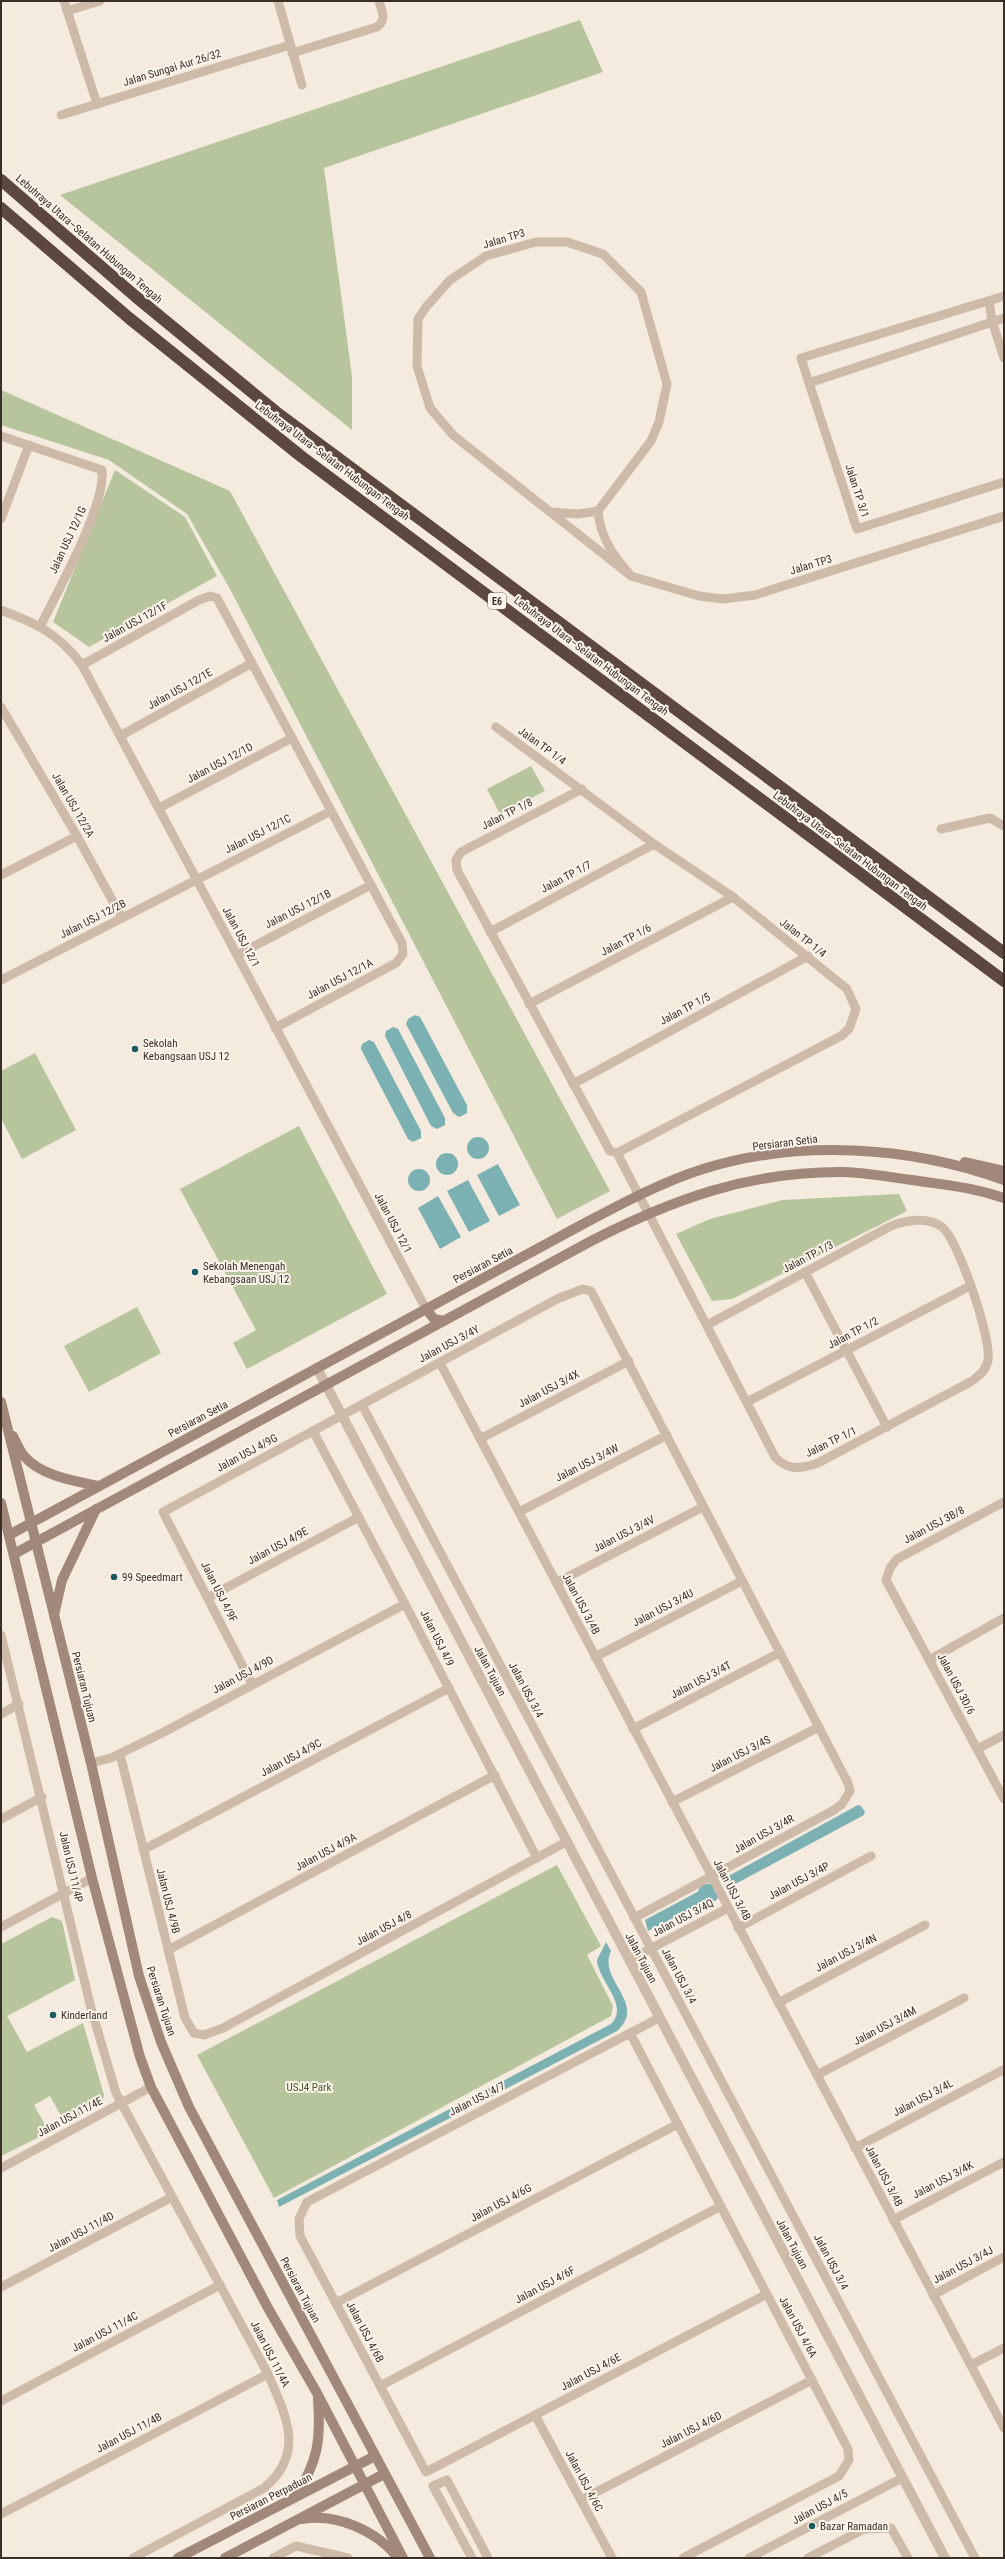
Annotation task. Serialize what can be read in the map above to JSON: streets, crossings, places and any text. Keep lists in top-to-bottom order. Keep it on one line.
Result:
{"streets":{"highway":["Lebuhraya Utara–Selatan Hubungan Tengah","E6"],"main road":["Persiaran Setia","Persiaran Tujuan","Persiaran Perpaduan"],"street":["Jalan Sungai Aur 26/32","Jalan TP3","Jalan TP 3/1","Jalan USJ 12/1G","Jalan USJ 12/1F","Jalan USJ 12/1E","Jalan TP 1/4","Jalan USJ 12/1D","Jalan USJ 12/2A","Jalan TP 1/8","Jalan USJ 12/1C","Jalan TP 1/7","Jalan USJ 12/1B","Jalan USJ 12/2B","Jalan USJ 12/1","Jalan TP 1/6","Jalan USJ 12/1A","Jalan TP 1/5","Jalan TP 1/3","Jalan TP 1/2","Jalan USJ 3/4Y","Jalan USJ 3/4X","Jalan TP 1/1","Jalan USJ 4/9G","Jalan USJ 3/4W","Jalan USJ 3B/8","Jalan USJ 3/4V","Jalan USJ 4/9E","Jalan USJ 4/9F","Jalan USJ 3/4B","Jalan USJ 3/4U","Jalan USJ 4/9","Jalan Tujuan","Jalan USJ 4/9D","Jalan USJ 3/4T","Jalan USJ 3D/6","Jalan USJ 3/4","Jalan USJ 3/4S","Jalan USJ 4/9C","Jalan USJ 3/4R","Jalan USJ 4/9A","Jalan USJ 11/4P","Jalan USJ 3/4P","Jalan USJ 4/9B","Jalan USJ 3/4Q","Jalan USJ 4/8","Jalan USJ 3/4N","Jalan USJ 3/4M","Jalan USJ 3/4L","Jalan USJ 4/7","Jalan USJ 11/4E","Jalan USJ 3/4K","Jalan USJ 4/6G","Jalan USJ 11/4D","Jalan USJ 3/4J","Jalan USJ 4/6F","Jalan USJ 4/6A","Jalan USJ 11/4C","Jalan USJ 4/6B","Jalan USJ 11/4A","Jalan USJ 4/6E","Jalan USJ 4/6D","Jalan USJ 11/4B","Jalan USJ 4/6C","Jalan USJ 4/5"]},"crossings":[["Jalan USJ 12/1G","Jalan USJ 12/1"],["Jalan USJ 12/1F","Jalan USJ 12/1E"],["Jalan USJ 12/1F","Jalan USJ 12/1"],["Jalan USJ 12/1E","Jalan USJ 12/1"],["Jalan TP 1/4","Jalan TP 1/8"],["Jalan TP 1/4","Jalan TP 1/7"],["Jalan TP 1/4","Jalan TP 1/6"],["Jalan TP 1/4","Jalan TP 1/5"],["Jalan USJ 12/1D","Jalan USJ 12/1"],["Jalan USJ 12/2A","Jalan USJ 12/2B"],["Jalan TP 1/8","Jalan TP 1/7"],["Jalan USJ 12/1C","Jalan USJ 12/2B"],["Jalan USJ 12/1C","Jalan USJ 12/1"],["Jalan USJ 12/1B","Jalan USJ 12/1"],["Jalan USJ 12/1B","Jalan USJ 12/1A"],["Jalan USJ 12/2B","Jalan USJ 12/1"],["Jalan USJ 12/1","Jalan USJ 12/1A"],["Jalan USJ 12/1","Persiaran Setia"],["Persiaran Setia","Jalan TP 1/1"],["Persiaran Setia","Jalan Tujuan"],["Persiaran Setia","Persiaran Tujuan"],["Jalan TP 1/3","Jalan TP 1/1"],["Jalan TP 1/2","Jalan TP 1/1"],["Jalan USJ 3/4Y","Jalan USJ 3/4X"],["Jalan USJ 3/4Y","Jalan USJ 4/9G"],["Jalan USJ 3/4Y","Jalan USJ 3/4W"],["Jalan USJ 3/4Y","Jalan USJ 3/4V"],["Jalan USJ 3/4Y","Jalan USJ 3/4B"],["Jalan USJ 3/4Y","Jalan USJ 3/4U"],["Jalan USJ 3/4Y","Jalan Tujuan"],["Jalan USJ 3/4Y","Jalan USJ 3/4T"],["Jalan USJ 3/4Y","Jalan USJ 3/4"],["Jalan USJ 3/4Y","Jalan USJ 3/4S"],["Jalan USJ 3/4Y","Jalan USJ 3/4R"],["Jalan USJ 3/4X","Jalan USJ 3/4B"],["Jalan USJ 4/9G","Jalan USJ 4/9F"],["Jalan USJ 4/9G","Jalan USJ 4/9"],["Jalan USJ 4/9G","Jalan Tujuan"],["Jalan USJ 3/4W","Jalan USJ 3/4B"],["Jalan USJ 3B/8","Jalan USJ 3D/6"],["Jalan USJ 3/4V","Jalan USJ 3/4B"],["Jalan USJ 4/9E","Jalan USJ 4/9F"],["Jalan USJ 4/9E","Jalan USJ 4/9"],["Jalan USJ 4/9F","Jalan USJ 4/9D"],["Jalan USJ 3/4B","Jalan USJ 3/4U"],["Jalan USJ 3/4B","Jalan USJ 3/4T"],["Jalan USJ 3/4B","Jalan USJ 3/4S"],["Jalan USJ 3/4B","Jalan USJ 3/4R"],["Jalan USJ 3/4B","Jalan USJ 3/4P"],["Jalan USJ 3/4B","Jalan USJ 3/4Q"],["Jalan USJ 3/4B","Jalan USJ 3/4N"],["Jalan USJ 3/4B","Jalan USJ 3/4M"],["Jalan USJ 3/4B","Jalan USJ 3/4L"],["Jalan USJ 3/4B","Jalan USJ 3/4K"],["Jalan USJ 3/4B","Jalan USJ 3/4J"],["Jalan USJ 4/9","Jalan USJ 4/9D"],["Jalan USJ 4/9","Jalan USJ 4/9C"],["Jalan USJ 4/9","Jalan USJ 4/9A"],["Jalan USJ 4/9","Jalan USJ 4/8"],["Jalan Tujuan","Jalan USJ 3/4Q"],["Jalan Tujuan","Jalan USJ 4/8"],["Jalan Tujuan","Jalan USJ 4/7"],["Jalan Tujuan","Jalan USJ 4/5"],["Jalan USJ 4/9D","Persiaran Tujuan"],["Jalan USJ 4/9D","Jalan USJ 4/9B"],["Persiaran Tujuan","Persiaran Perpaduan"],["Jalan USJ 3/4","Jalan USJ 3/4R"],["Jalan USJ 3/4","Jalan USJ 3/4Q"],["Jalan USJ 4/9C","Jalan USJ 4/9B"],["Jalan USJ 4/9A","Jalan USJ 4/9B"],["Jalan USJ 11/4P","Jalan USJ 11/4E"],["Jalan USJ 11/4P","Jalan USJ 11/4A"],["Jalan USJ 4/9B","Jalan USJ 4/8"],["Jalan USJ 4/7","Jalan USJ 4/6A"],["Jalan USJ 4/7","Jalan USJ 4/6B"],["Jalan USJ 11/4E","Jalan USJ 11/4A"],["Jalan USJ 4/6G","Jalan USJ 4/6A"],["Jalan USJ 4/6G","Jalan USJ 4/6B"],["Jalan USJ 11/4D","Jalan USJ 11/4A"],["Jalan USJ 4/6F","Jalan USJ 4/6A"],["Jalan USJ 4/6F","Jalan USJ 4/6B"],["Jalan USJ 4/6A","Jalan USJ 4/6E"],["Jalan USJ 4/6A","Jalan USJ 4/6D"],["Jalan USJ 11/4C","Jalan USJ 11/4A"],["Jalan USJ 4/6B","Jalan USJ 4/6E"],["Jalan USJ 11/4A","Jalan USJ 11/4B"],["Jalan USJ 4/6E","Jalan USJ 4/6C"],["Jalan USJ 4/6D","Jalan USJ 4/6C"]],"parks":["USJ4 Park"],"places":["Sekolah Kebangsaan USJ 12","Sekolah Menengah Kebangsaan USJ 12","99 Speedmart","Kinderland","Bazar Ramadan"]}
